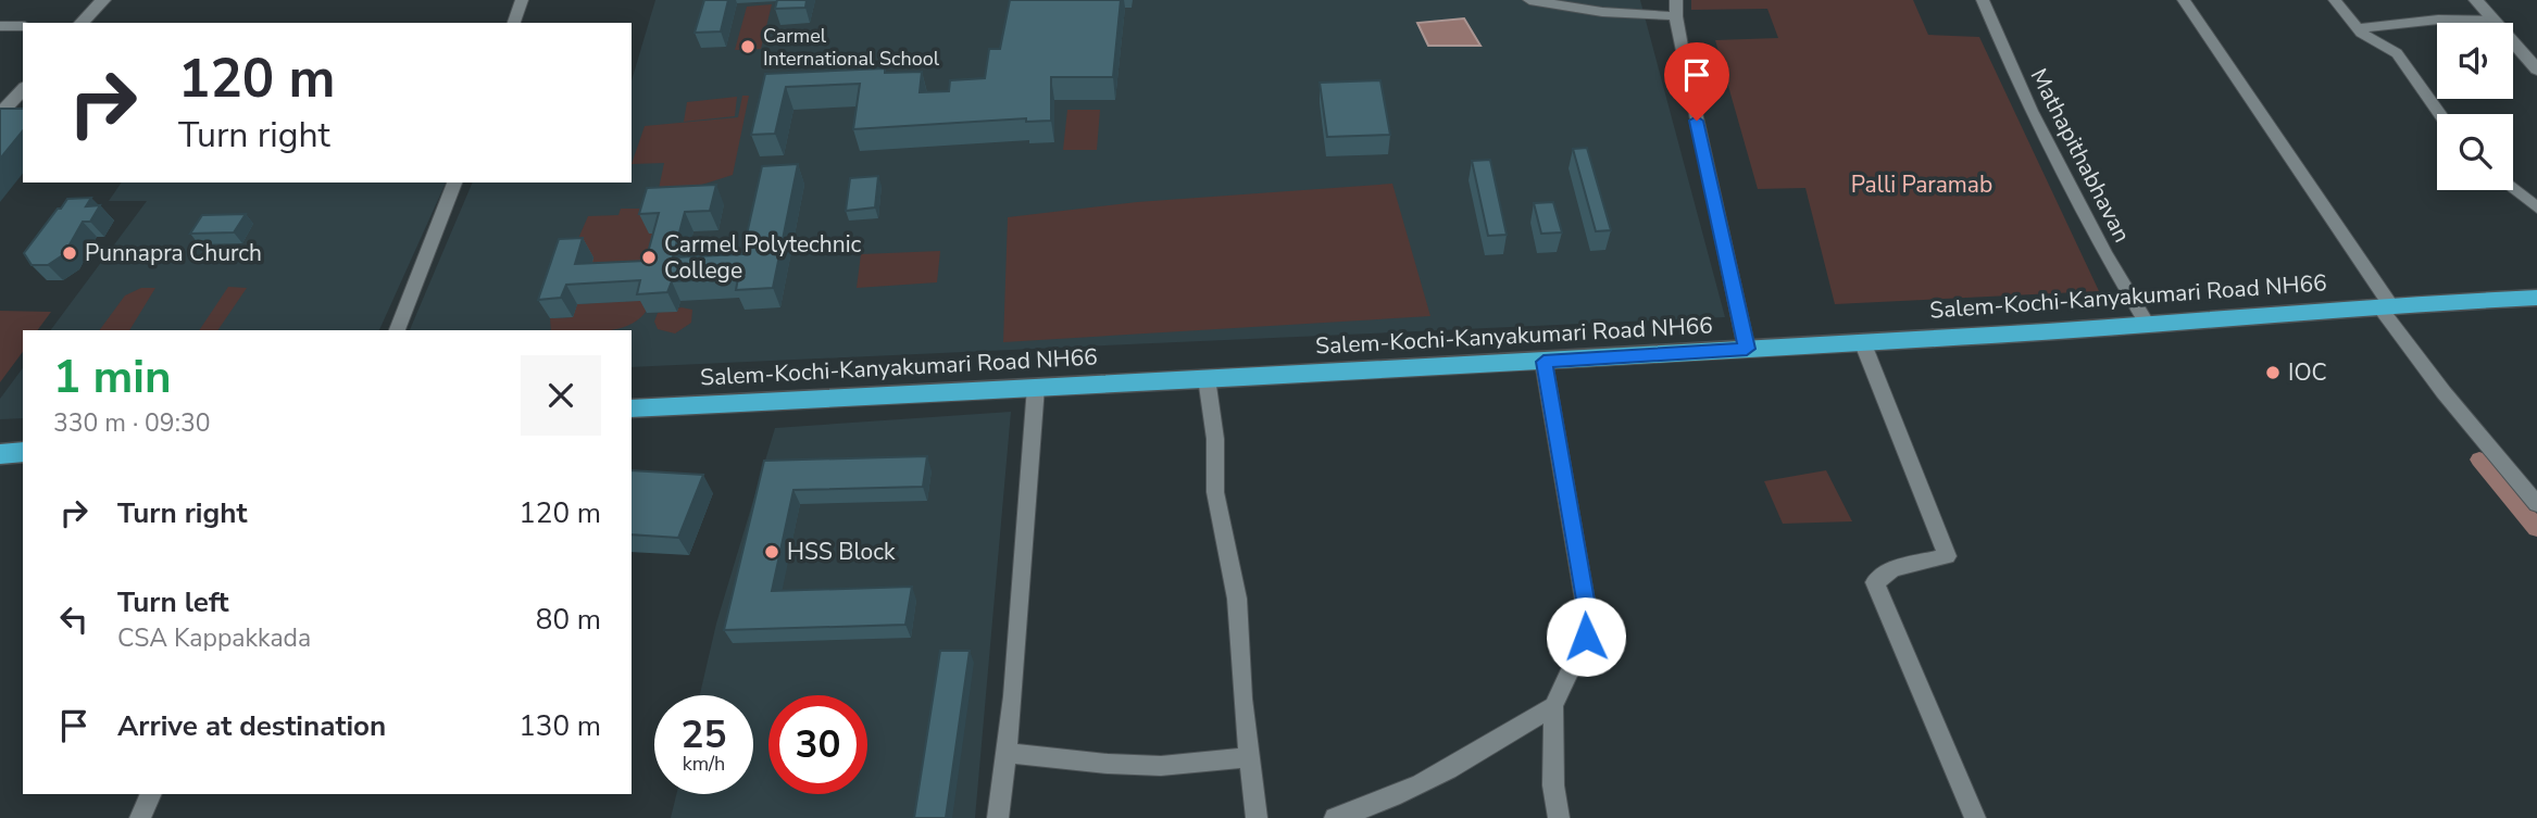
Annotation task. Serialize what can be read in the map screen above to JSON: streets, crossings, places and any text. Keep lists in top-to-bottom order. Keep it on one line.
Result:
{"streets":{"highway":["Salem-Kochi-Kanyakumari Road NH66"],"street":["Mathapithabhavan"]},"crossings":[["Mathapithabhavan","Salem-Kochi-Kanyakumari Road NH66"]],"parks":["Palli Paramab"],"places":["Carmel International School","Punnapra Church","Carmel Polytechnic College","IOC","HSS Block"],"page":{"turn":["120 m","Turn right"],"heading":["1 min","330 m · 09:30"],"list":[{"name":"Turn right","value":"120 m"},{"name":"Turn left","note":"CSA Kappakkada","value":"80 m"},{"name":"Arrive at destination","value":"130 m"}],"speed":"25 km/h","limit":"30"}}
